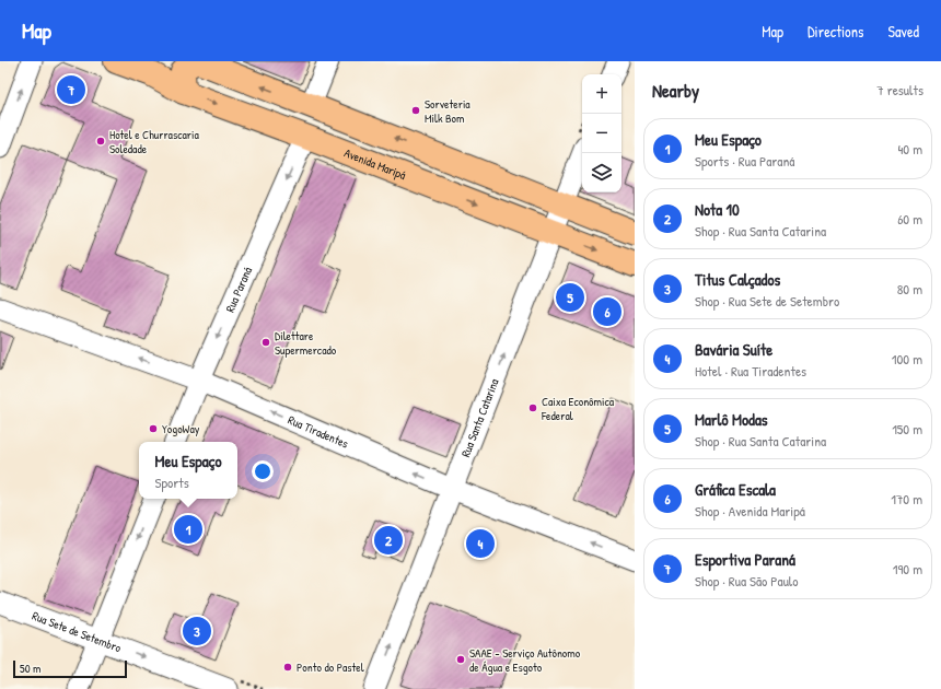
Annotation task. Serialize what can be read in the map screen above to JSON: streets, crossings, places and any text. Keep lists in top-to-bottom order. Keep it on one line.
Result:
{"streets":{"main road":["Avenida Maripá"],"street":["Rua Paraná","Rua Santa Catarina","Rua Tiradentes","Rua Sete de Setembro"]},"crossings":[["Avenida Maripá","Rua Paraná"],["Avenida Maripá","Rua Santa Catarina"],["Rua Paraná","Rua Tiradentes"],["Rua Santa Catarina","Rua Tiradentes"]],"one_way":["Rua Paraná","Rua Santa Catarina","Rua Tiradentes","Rua Sete de Setembro"],"places":["Sorveteria Milk Bom","Hotel e Churrascaria Soledade","Dilettare Supermercado","Caixa Econômica Federal","YogoWay","SAAE - Serviço Autônomo de Água e Esgoto","Ponto do Pastel"],"scale_bar":"50 m","page":{"header":"Map","nav":["Map","Directions","Saved"],"heading":["Nearby","7 results"],"pins":["7","5","6","1","2","4","3"],"map_buttons":["+","−"],"list":[{"mark":"1","name":"Meu Espaço","note":"Sports · Rua Paraná","value":"40 m"},{"mark":"2","name":"Nota 10","note":"Shop · Rua Santa Catarina","value":"60 m"},{"mark":"3","name":"Titus Calçados","note":"Shop · Rua Sete de Setembro","value":"80 m"},{"mark":"4","name":"Bavária Suíte","note":"Hotel · Rua Tiradentes","value":"100 m"},{"mark":"5","name":"Marlô Modas","note":"Shop · Rua Santa Catarina","value":"150 m"},{"mark":"6","name":"Gráfica Escala","note":"Shop · Avenida Maripá","value":"170 m"},{"mark":"7","name":"Esportiva Paraná","note":"Shop · Rua São Paulo","value":"190 m"}],"popup":["Meu Espaço","Sports"],"scale":"50 m"}}
